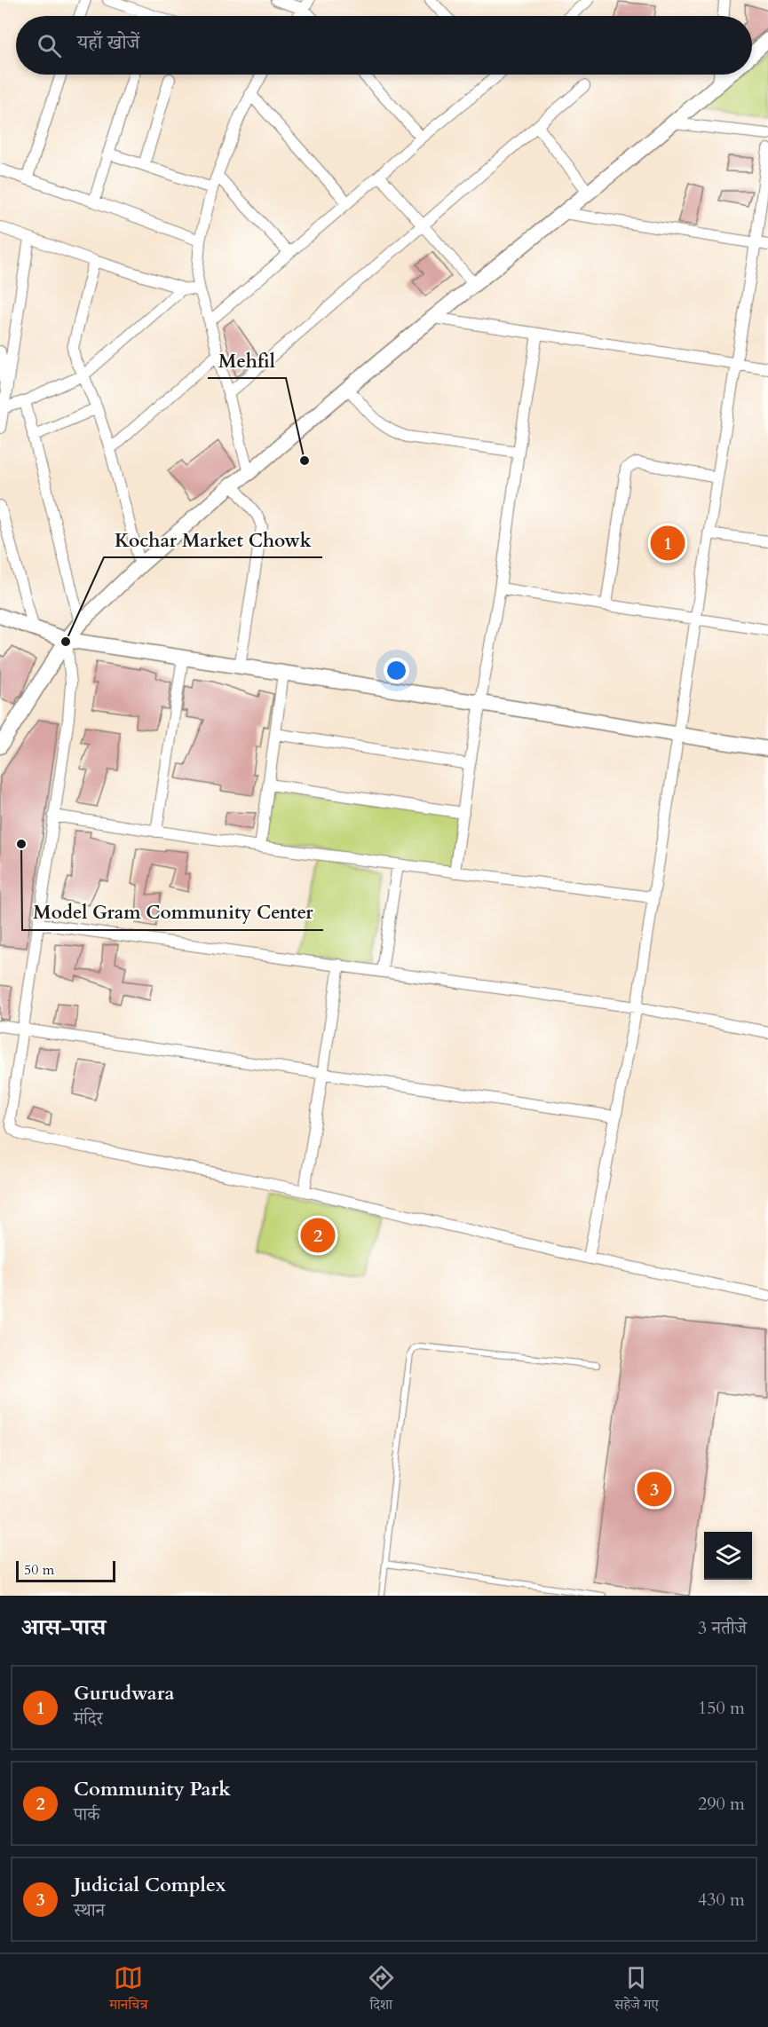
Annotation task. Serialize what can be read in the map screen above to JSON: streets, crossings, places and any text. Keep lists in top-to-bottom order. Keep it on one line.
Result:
{"places":["Mehfil","Kochar Market Chowk","Model Gram Community Center"],"scale_bar":"50 m","page":{"search":"यहाँ खोजें","pins":["1","2","3"],"scale":"50 m","heading":["आस-पास","3 नतीजे"],"list":[{"mark":"1","name":"Gurudwara","note":"मंदिर","value":"150 m"},{"mark":"2","name":"Community Park","note":"पार्क","value":"290 m"},{"mark":"3","name":"Judicial Complex","note":"स्थान","value":"430 m"}],"nav":["मानचित्र","दिशा","सहेजे गए"]}}
